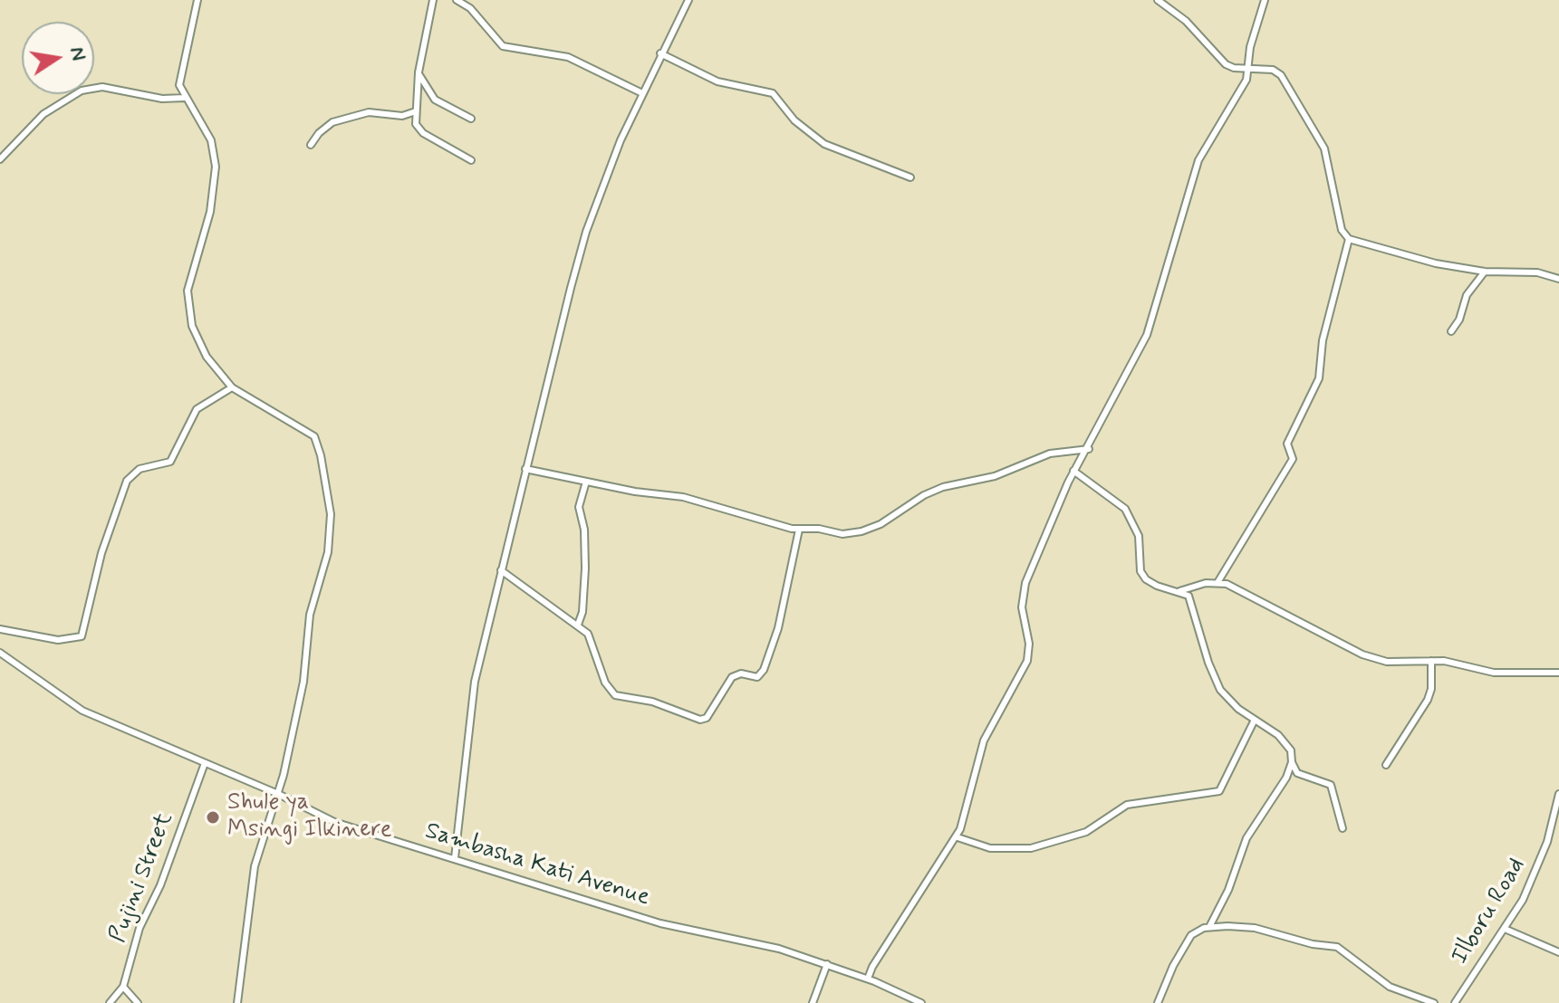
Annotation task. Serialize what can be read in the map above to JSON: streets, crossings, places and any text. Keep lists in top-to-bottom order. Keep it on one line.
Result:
{"streets":{"street":["Sambasha Kati Avenue","Pujini Street","Ilboru Road"]},"crossings":[["Sambasha Kati Avenue","Pujini Street"]],"places":["Shule ya Msingi Ilkinere"],"north":"right"}
